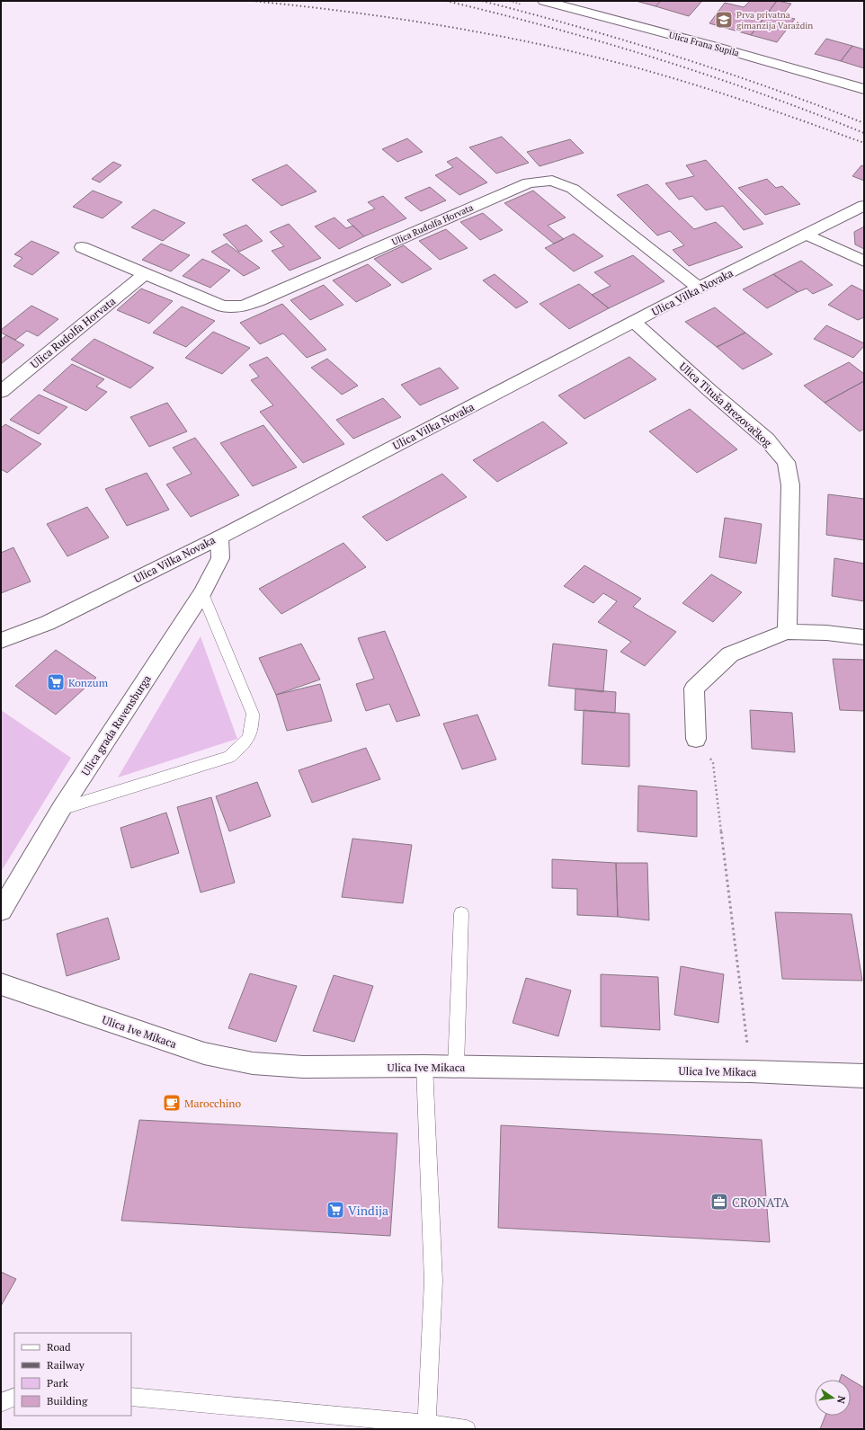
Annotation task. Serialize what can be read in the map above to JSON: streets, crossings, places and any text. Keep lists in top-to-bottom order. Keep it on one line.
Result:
{"streets":{"street":["Ulica Frana Supila","Ulica Rudolfa Horvata","Ulica Vilka Novaka","Ulica Tituša Brezovačkog","Ulica grada Ravensburga","Ulica Ive Mikaca"]},"crossings":[["Ulica Rudolfa Horvata","Ulica Vilka Novaka"],["Ulica Vilka Novaka","Ulica Tituša Brezovačkog"],["Ulica Vilka Novaka","Ulica grada Ravensburga"]],"places":{"school or university":["Prva privatna gimanzija Varaždin"],"supermarket":["Konzum","Vindija"],"cafe":["Marocchino"],"office":["CRONATA"]},"legend":["Road","Railway","Park","Building"],"north":"right"}
